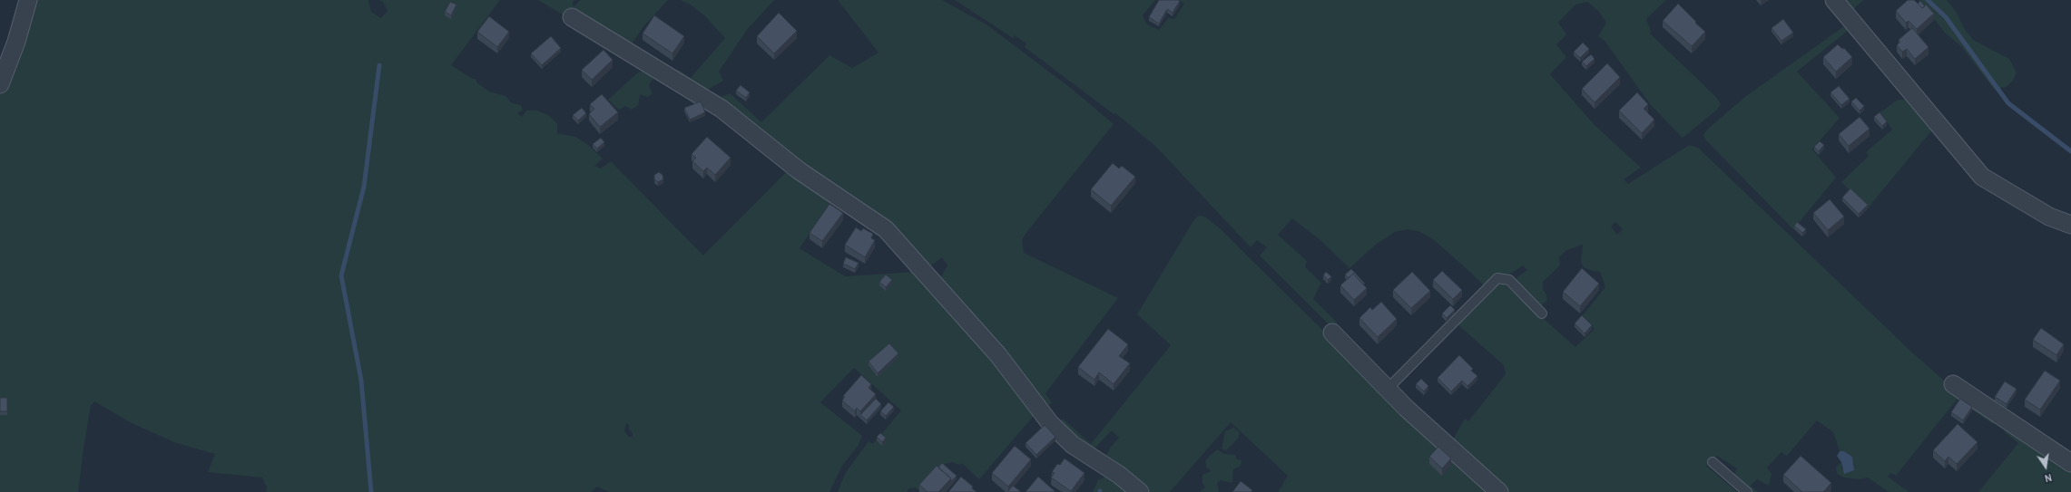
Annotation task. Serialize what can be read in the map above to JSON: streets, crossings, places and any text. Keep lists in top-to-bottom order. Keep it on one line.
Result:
{"north":"bottom"}
